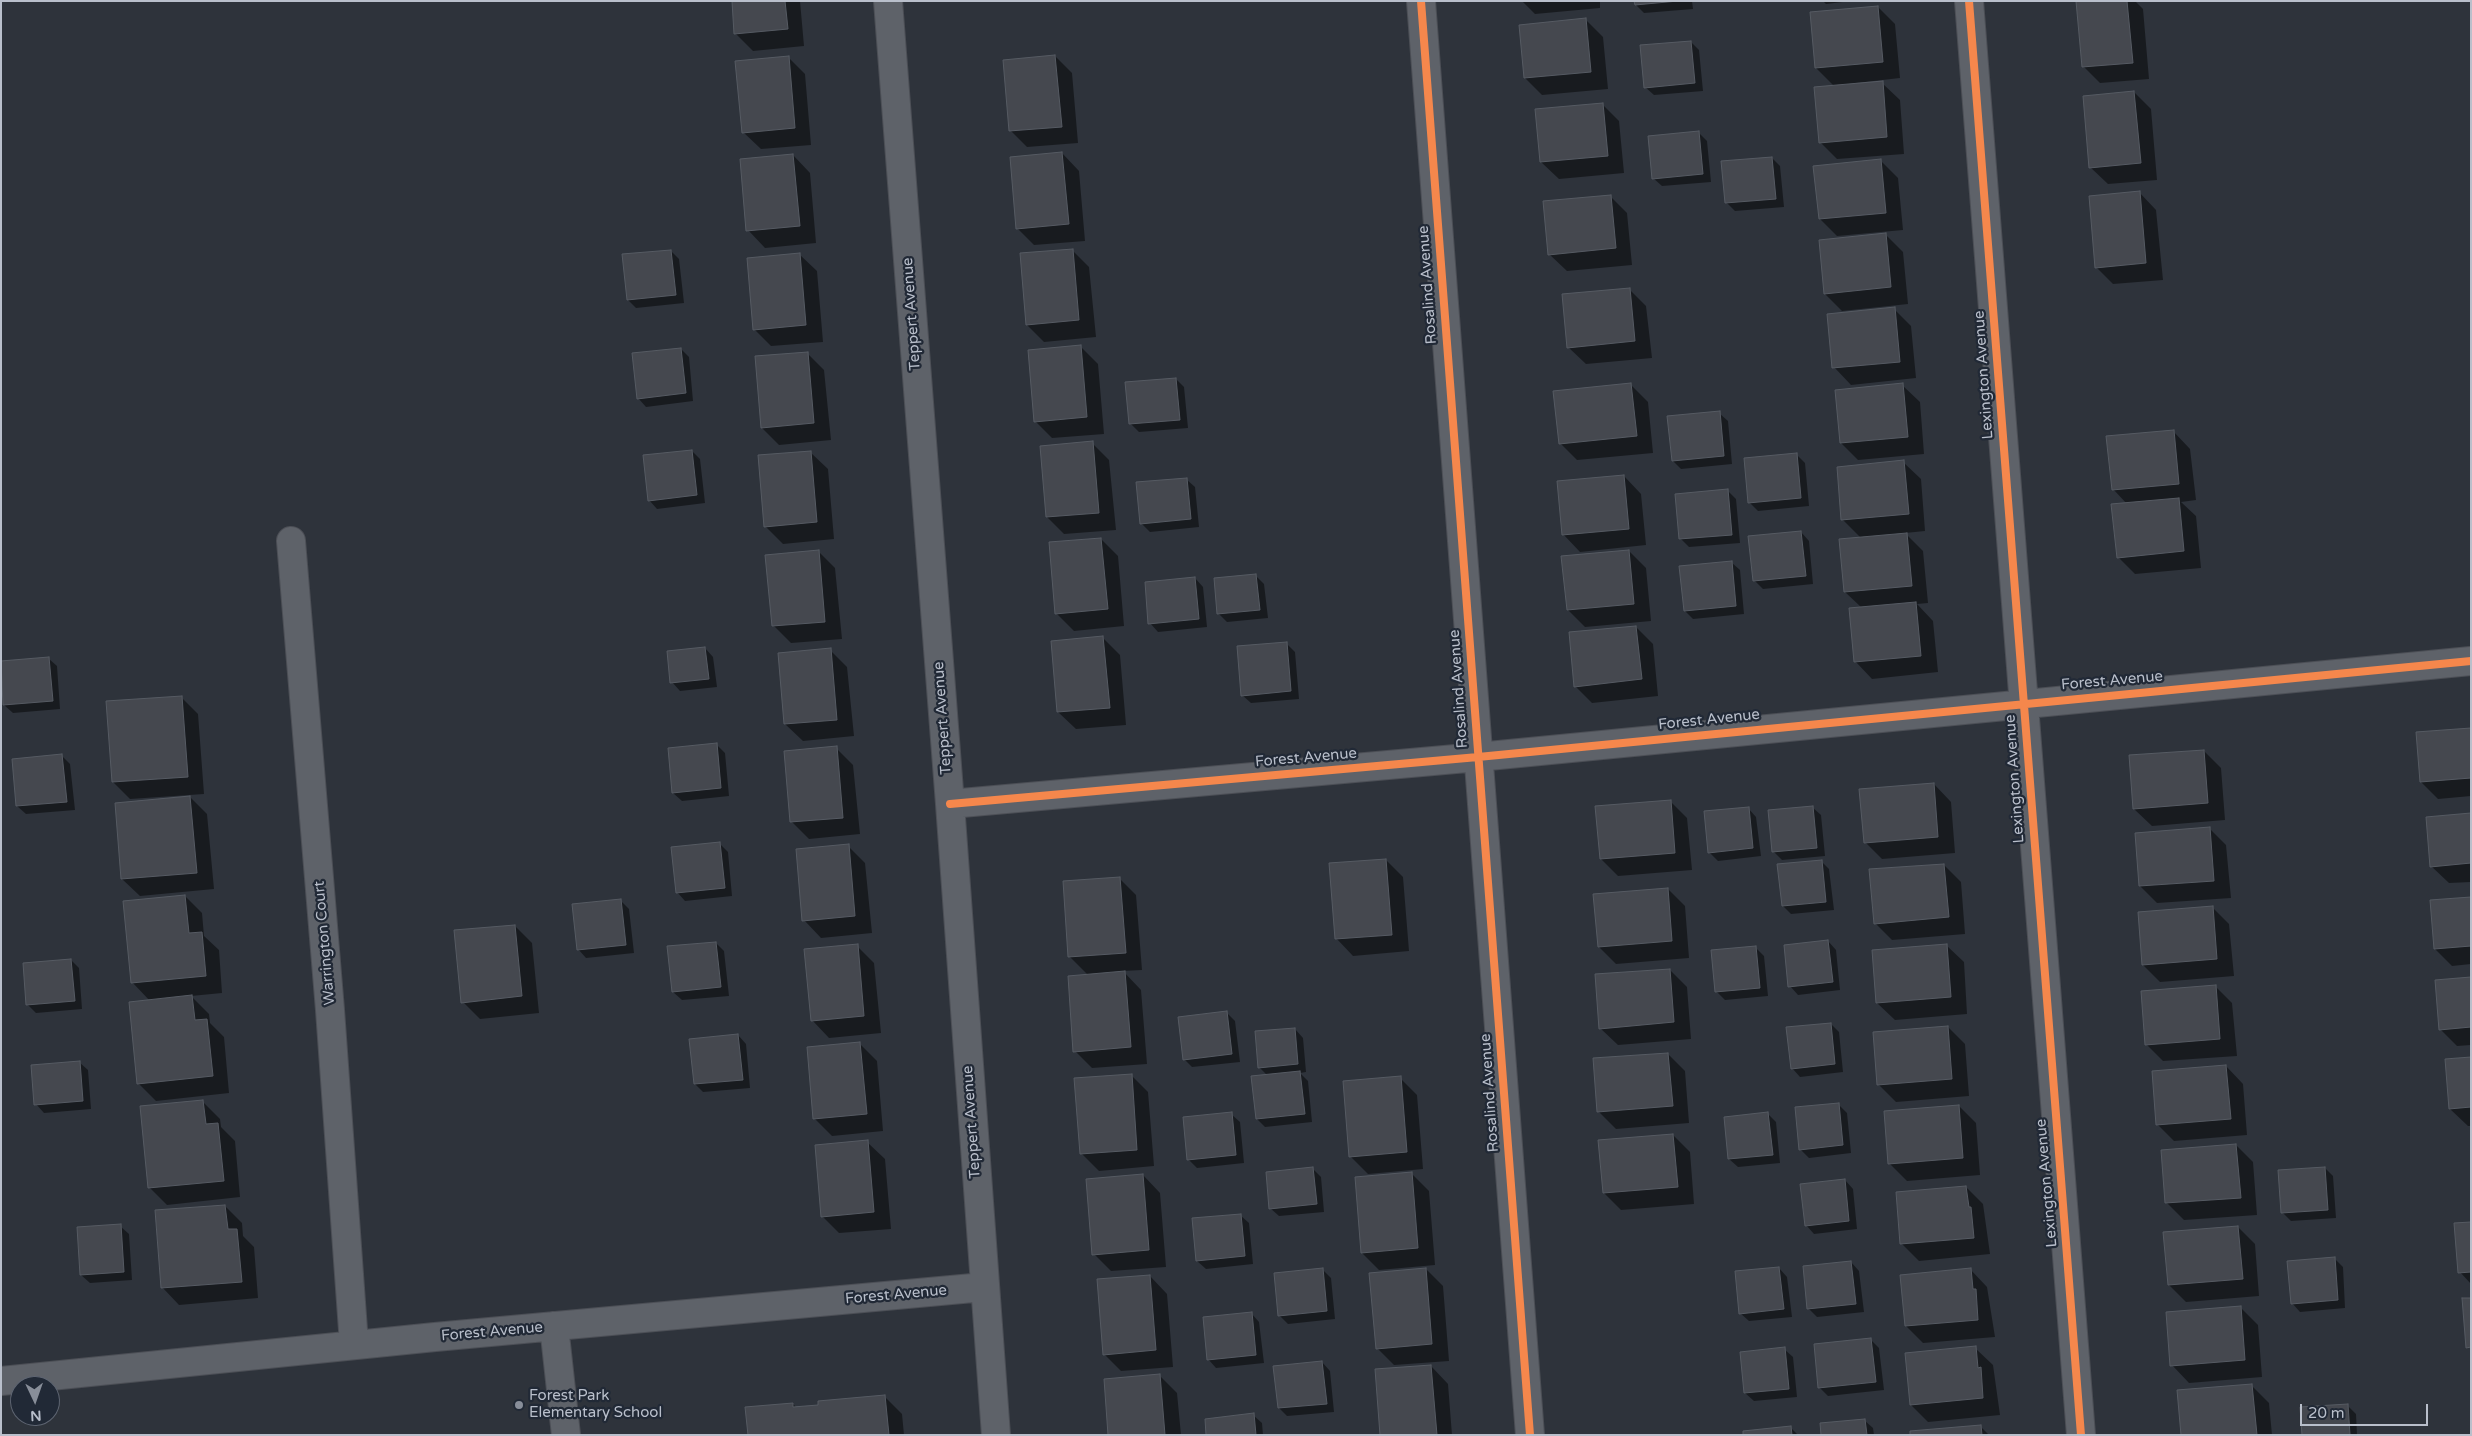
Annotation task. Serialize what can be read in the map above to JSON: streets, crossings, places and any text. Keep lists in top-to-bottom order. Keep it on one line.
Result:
{"streets":{"street":["Rosalind Avenue","Teppert Avenue","Lexington Avenue","Forest Avenue","Warrington Court"]},"crossings":[["Rosalind Avenue","Forest Avenue"],["Teppert Avenue","Forest Avenue"],["Lexington Avenue","Forest Avenue"],["Forest Avenue","Warrington Court"]],"places":["Forest Park Elementary School"],"scale_bar":"20 m","north":"bottom"}
